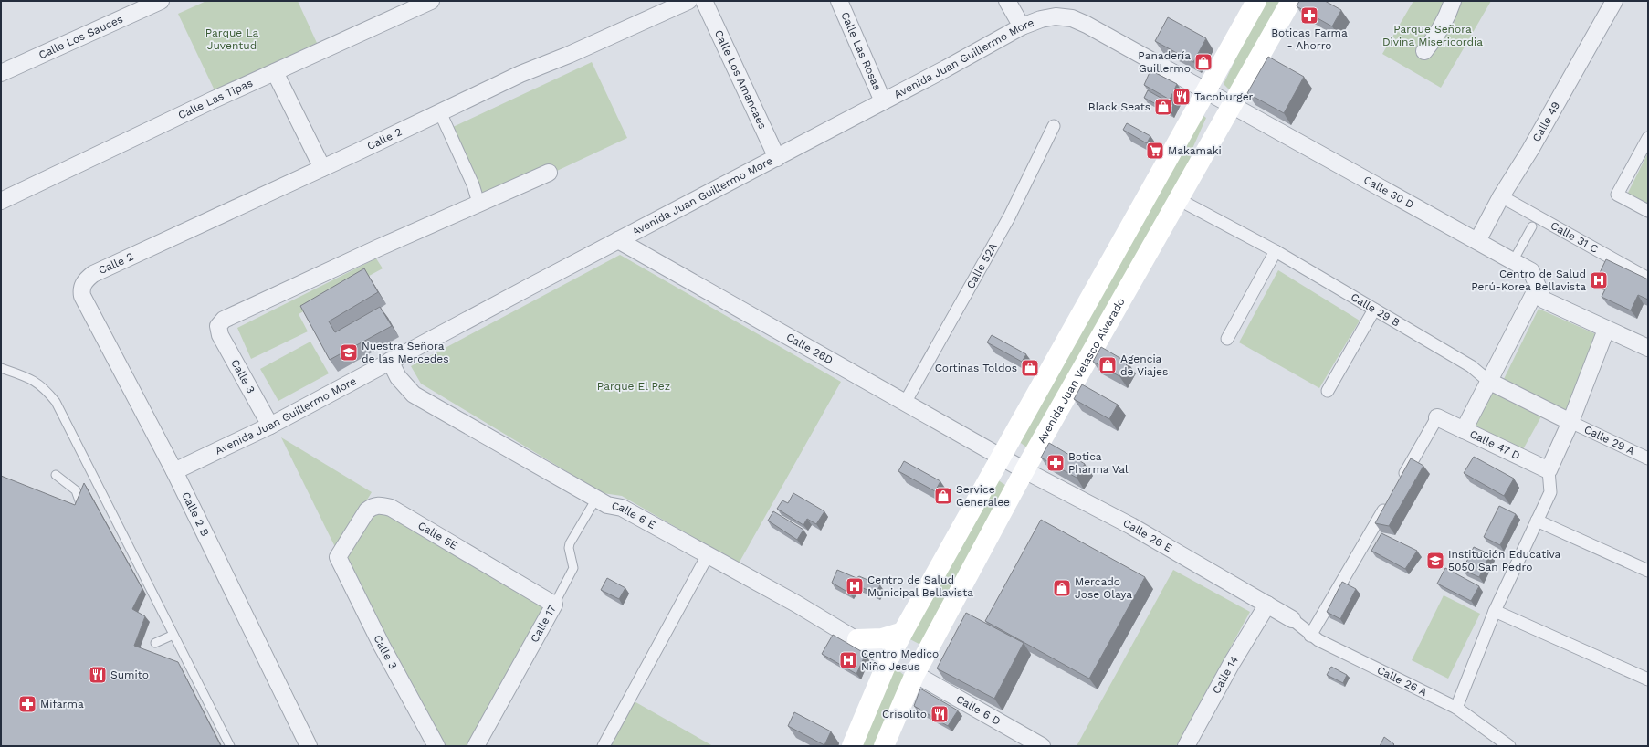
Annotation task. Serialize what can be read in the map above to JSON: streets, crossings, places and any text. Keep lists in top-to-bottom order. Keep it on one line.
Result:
{"streets":{"main road":["Avenida Juan Velasco Alvarado"],"street":["Calle Los Sauces","Calle Las Rosas","Avenida Juan Guillermo More","Calle Los Amancaes","Calle Las Tipas","Calle 49","Calle 2","Calle 30 D","Calle 31 C","Calle 52A","Calle 29 B","Calle 26D","Calle 3","Calle 29 A","Calle 47 D","Calle 2 B","Calle 6 E","Calle 5E","Calle 26 E","Calle 17","Calle 14","Calle 26 A","Calle 6 D"]},"crossings":[["Calle Las Rosas","Avenida Juan Guillermo More"],["Avenida Juan Guillermo More","Calle Los Amancaes"],["Avenida Juan Guillermo More","Calle 30 D"],["Avenida Juan Guillermo More","Calle 26D"],["Avenida Juan Guillermo More","Avenida Juan Velasco Alvarado"],["Avenida Juan Guillermo More","Calle 3"],["Avenida Juan Guillermo More","Calle 2 B"],["Avenida Juan Guillermo More","Calle 6 E"],["Calle 49","Calle 30 D"],["Calle 49","Calle 31 C"],["Calle 2","Calle 2 B"],["Calle 30 D","Avenida Juan Velasco Alvarado"],["Calle 52A","Calle 26D"],["Calle 29 B","Avenida Juan Velasco Alvarado"],["Calle 29 B","Calle 29 A"],["Calle 26D","Calle 26 E"],["Avenida Juan Velasco Alvarado","Calle 26 E"],["Avenida Juan Velasco Alvarado","Calle 6 D"],["Calle 3","Calle 5E"],["Calle 6 E","Calle 17"],["Calle 5E","Calle 17"],["Calle 26 E","Calle 14"],["Calle 26 E","Calle 26 A"]],"parks":["Parque Señora Divina Misericordia","Parque La Juventud","Parque El Pez"],"places":{"pharmacy":["Boticas Farma - Ahorro","Botica Pharma Val","Mifarma"],"shop":["Panadería Guillermo","Black Seats","Agencia de Viajes","Cortinas Toldos","Service Generalee","Mercado Jose Olaya"],"restaurant":["Tacoburger","Sumito","Crisolito"],"supermarket":["Makamaki"],"hospital":["Centro de Salud Perú-Korea Bellavista","Centro de Salud Municipal Bellavista","Centro Medico Niño Jesus"],"school or university":["Nuestra Señora de las Mercedes","Institución Educativa 5050 San Pedro"]}}
